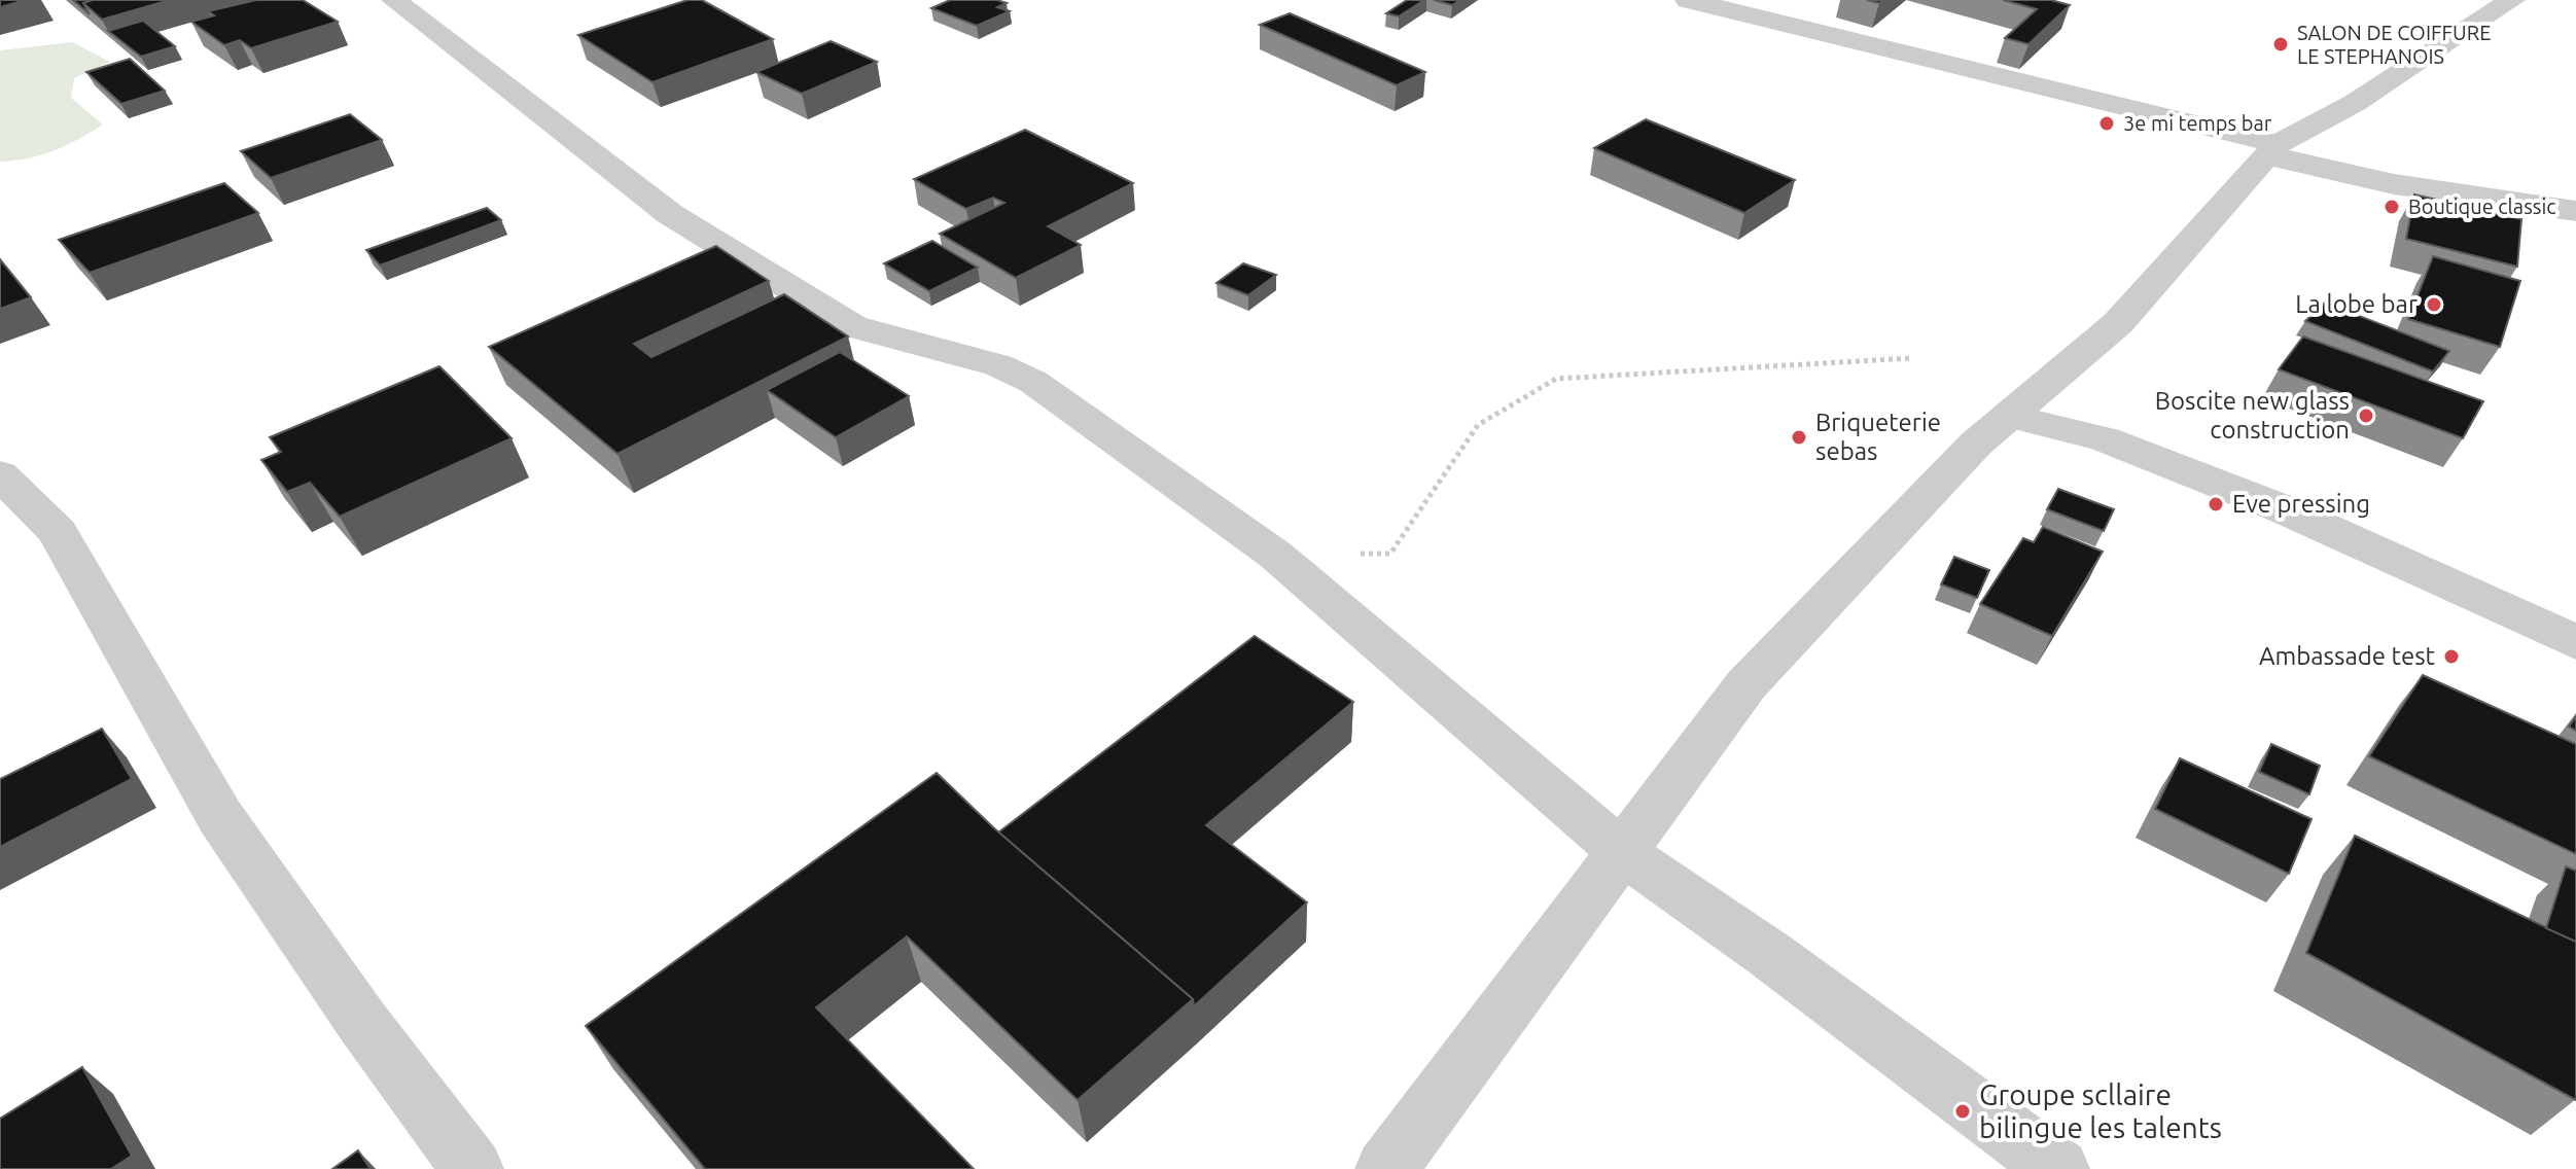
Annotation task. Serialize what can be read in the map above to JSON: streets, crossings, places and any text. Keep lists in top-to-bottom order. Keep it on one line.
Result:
{"places":["SALON DE COIFFURE LE STEPHANOIS","3e mi temps bar","Boutique classic","La lobe bar","Boscite new glass construction","Briqueterie sebas","Eve pressing","Ambassade test","Groupe scllaire bilingue les talents"]}
